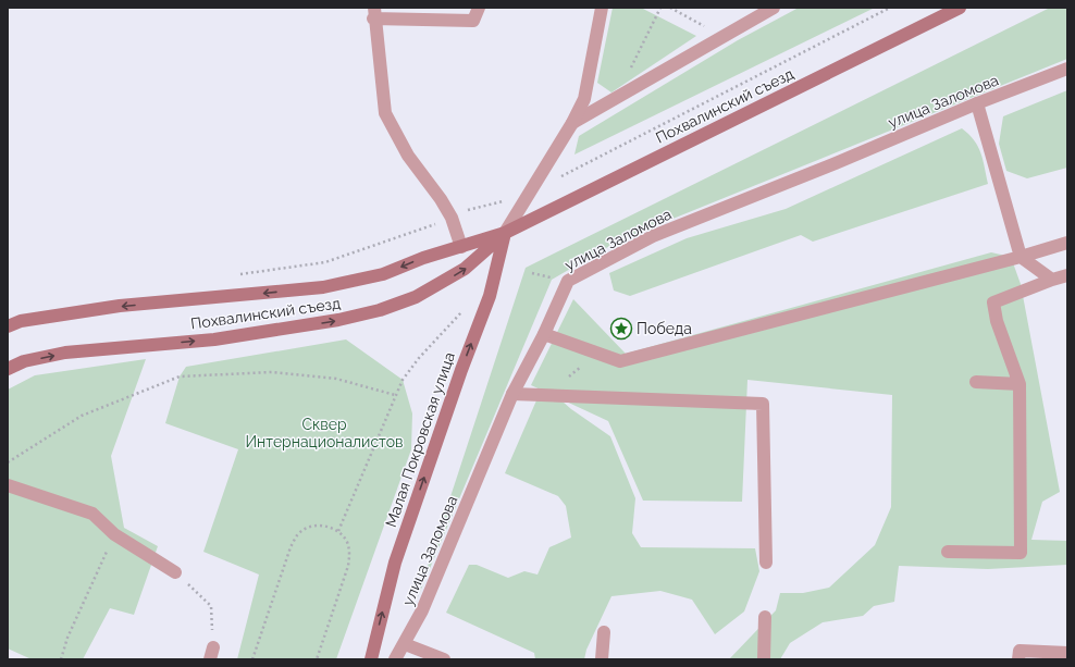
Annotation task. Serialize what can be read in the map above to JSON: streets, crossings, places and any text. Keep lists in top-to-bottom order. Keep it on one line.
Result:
{"streets":{"main road":["Похвалинский съезд","Малая Покровская улица"],"street":["улица Заломова"]},"crossings":[["Похвалинский съезд","Малая Покровская улица"]],"one_way":["Малая Покровская улица"],"parks":["Сквер Интернационалистов"],"places":{"place":["Победа"]}}
